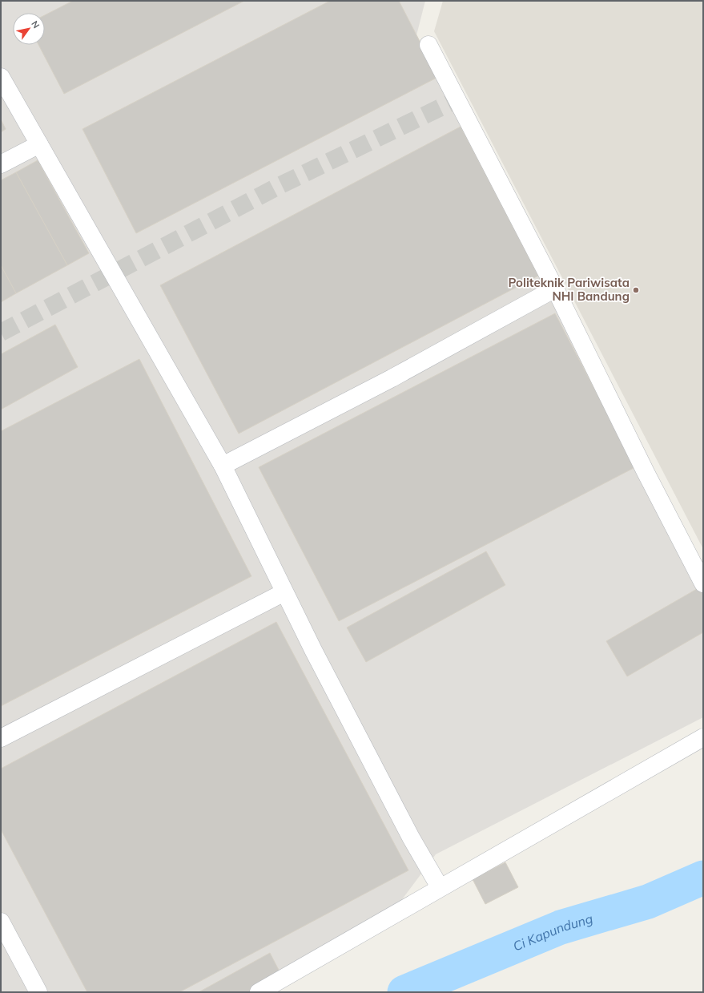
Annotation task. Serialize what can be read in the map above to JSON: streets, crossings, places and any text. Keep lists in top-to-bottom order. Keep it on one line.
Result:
{"water":["Ci Kapundung"],"places":["Politeknik Pariwisata NHI Bandung"],"north":"top right"}
